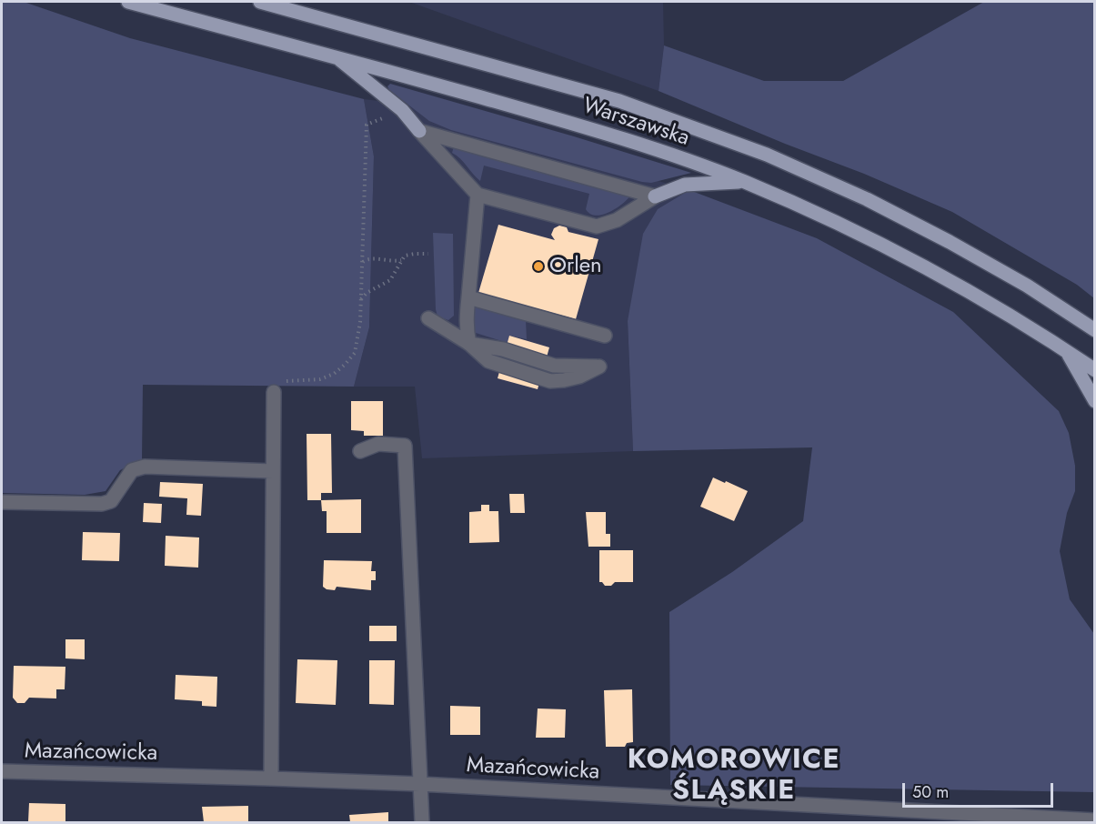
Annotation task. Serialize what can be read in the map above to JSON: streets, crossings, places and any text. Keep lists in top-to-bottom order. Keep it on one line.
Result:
{"streets":{"main road":["Warszawska"],"street":["Mazańcowicka"]},"districts":["KOMOROWICE ŚLĄSKIE"],"places":["Orlen"],"scale_bar":"50 m"}
